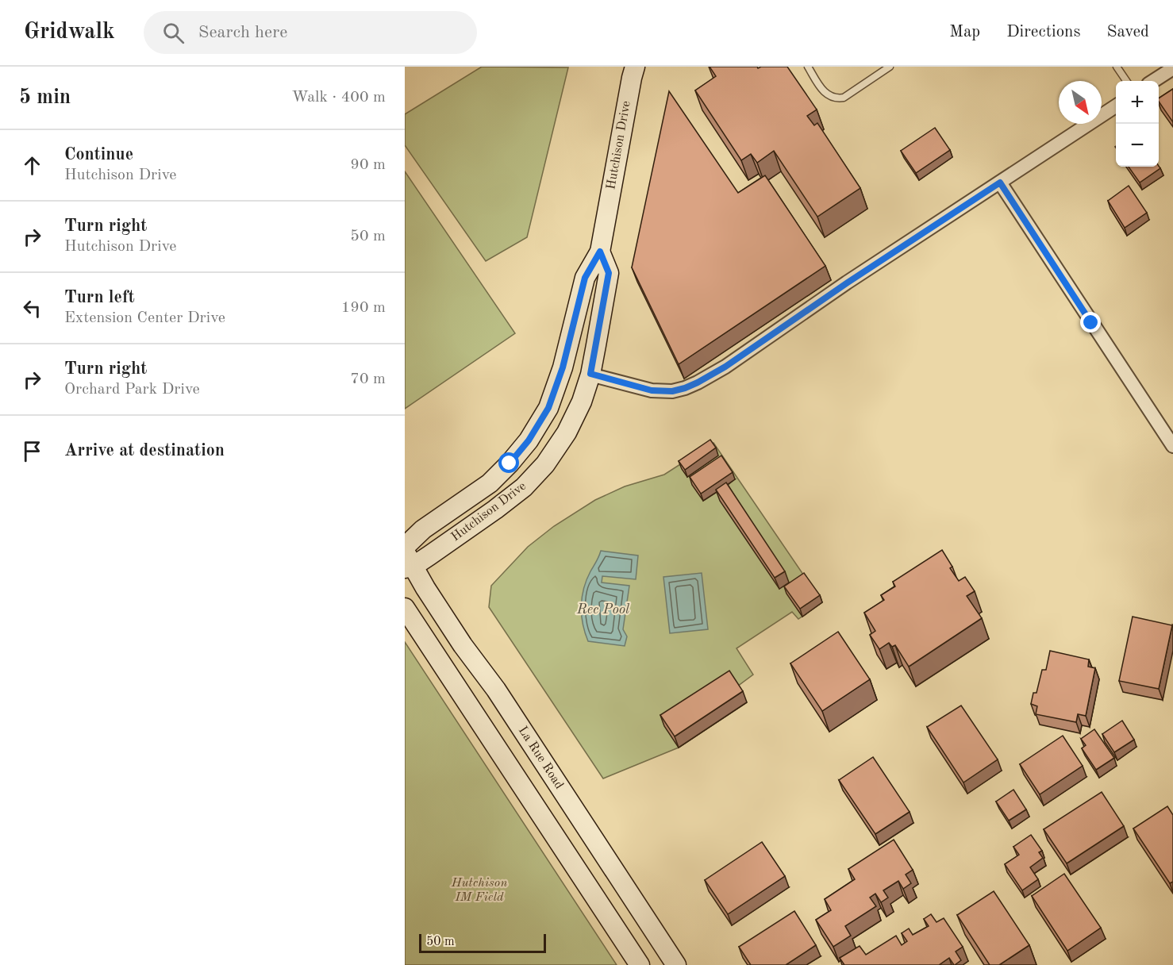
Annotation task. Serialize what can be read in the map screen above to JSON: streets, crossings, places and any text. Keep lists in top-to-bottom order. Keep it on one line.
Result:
{"streets":{"main road":["Hutchison Drive","La Rue Road"]},"crossings":[["Hutchison Drive","La Rue Road"]],"water":["Rec Pool"],"parks":["Hutchison IM Field"],"scale_bar":"50 m","north":"bottom right","page":{"header":"Gridwalk","search":"Search here","nav":["Map","Directions","Saved"],"heading":["5 min","Walk · 400 m"],"map_buttons":["+","−"],"list":[["Continue","Hutchison Drive","90 m"],["Turn right","Hutchison Drive","50 m"],["Turn left","Extension Center Drive","190 m"],["Turn right","Orchard Park Drive","70 m"],"Arrive at destination"],"scale":"50 m"}}
